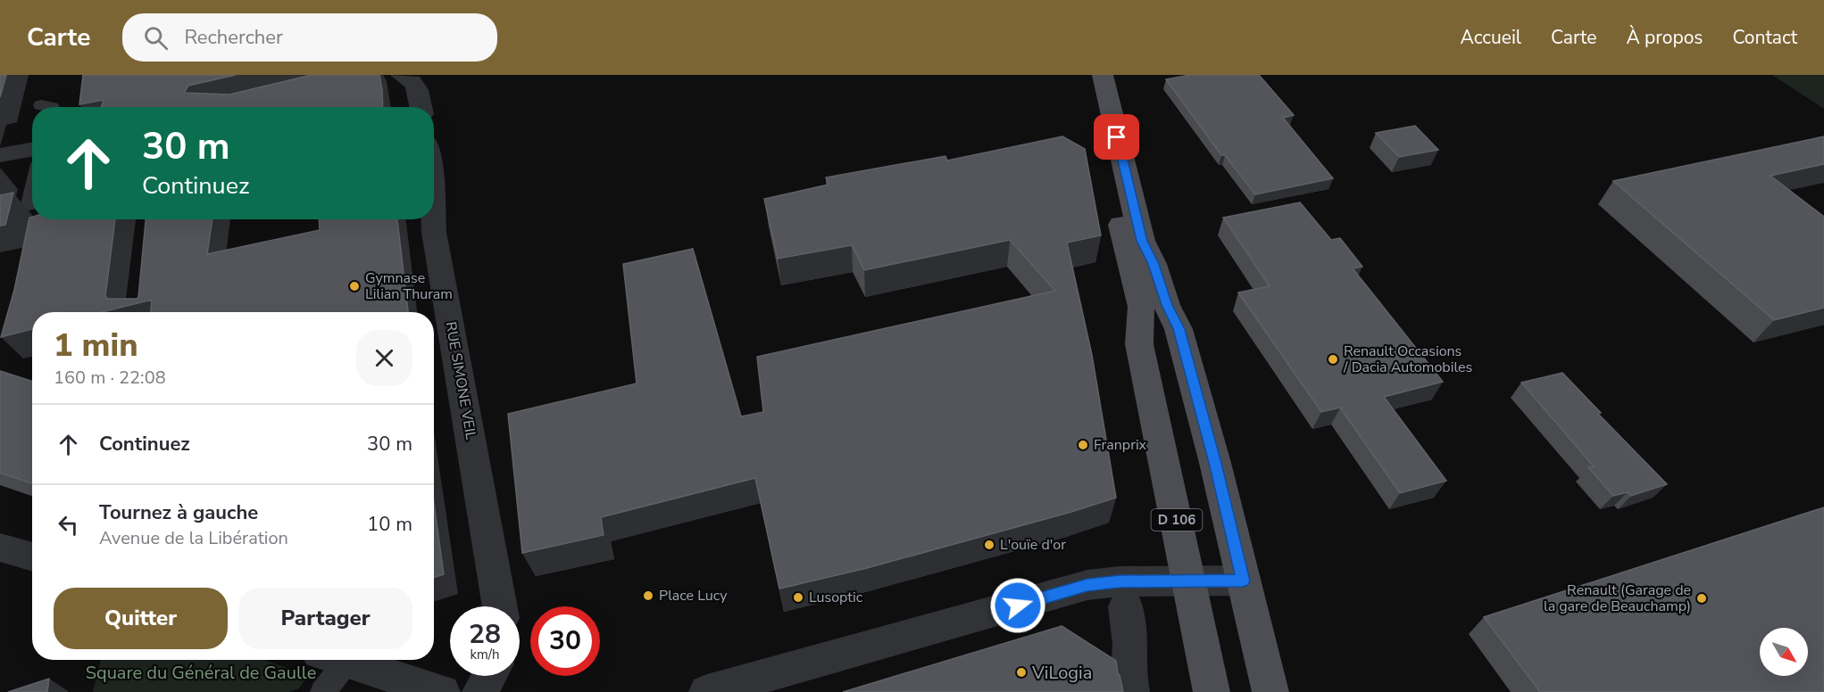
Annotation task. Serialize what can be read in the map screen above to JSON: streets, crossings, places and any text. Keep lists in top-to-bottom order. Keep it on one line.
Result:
{"streets":{"main road":["D 106"],"street":["RUE SIMONE VEIL"]},"parks":["Square du Général de Gaulle"],"places":["Gymnase Lilian Thuram","Renault Occasions / Dacia Automobiles","Franprix","L'ouïe d'or","Place Lucy","Lusoptic","Renault (Garage de la gare de Beauchamp)","ViLogia"],"north":"bottom right","page":{"header":"Carte","search":"Rechercher","nav":["Accueil","Carte","À propos","Contact"],"turn":["30 m","Continuez"],"heading":["1 min","160 m · 22:08"],"list":[{"name":"Continuez","value":"30 m"},{"name":"Tournez à gauche","note":"Avenue de la Libération","value":"10 m"}],"buttons":["Quitter","Partager"],"speed":"28 km/h","limit":"30"}}
